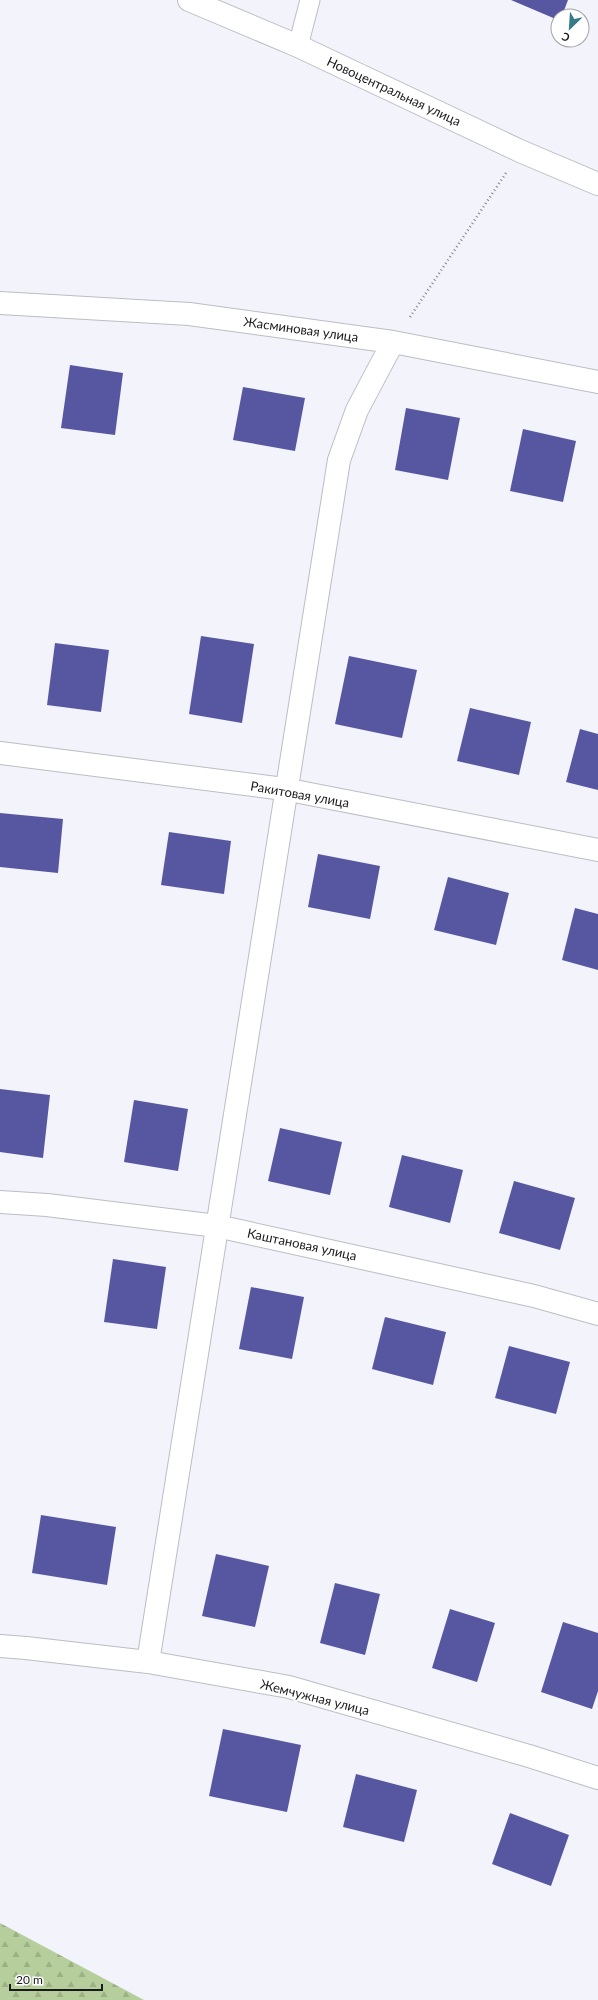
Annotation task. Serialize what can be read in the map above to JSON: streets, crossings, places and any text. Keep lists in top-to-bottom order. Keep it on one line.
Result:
{"streets":{"street":["Новоцентральная улица","Жасминовая улица","Ракитовая улица","Каштановая улица","Жемчужная улица"]},"scale_bar":"20 m","north":"bottom left"}
